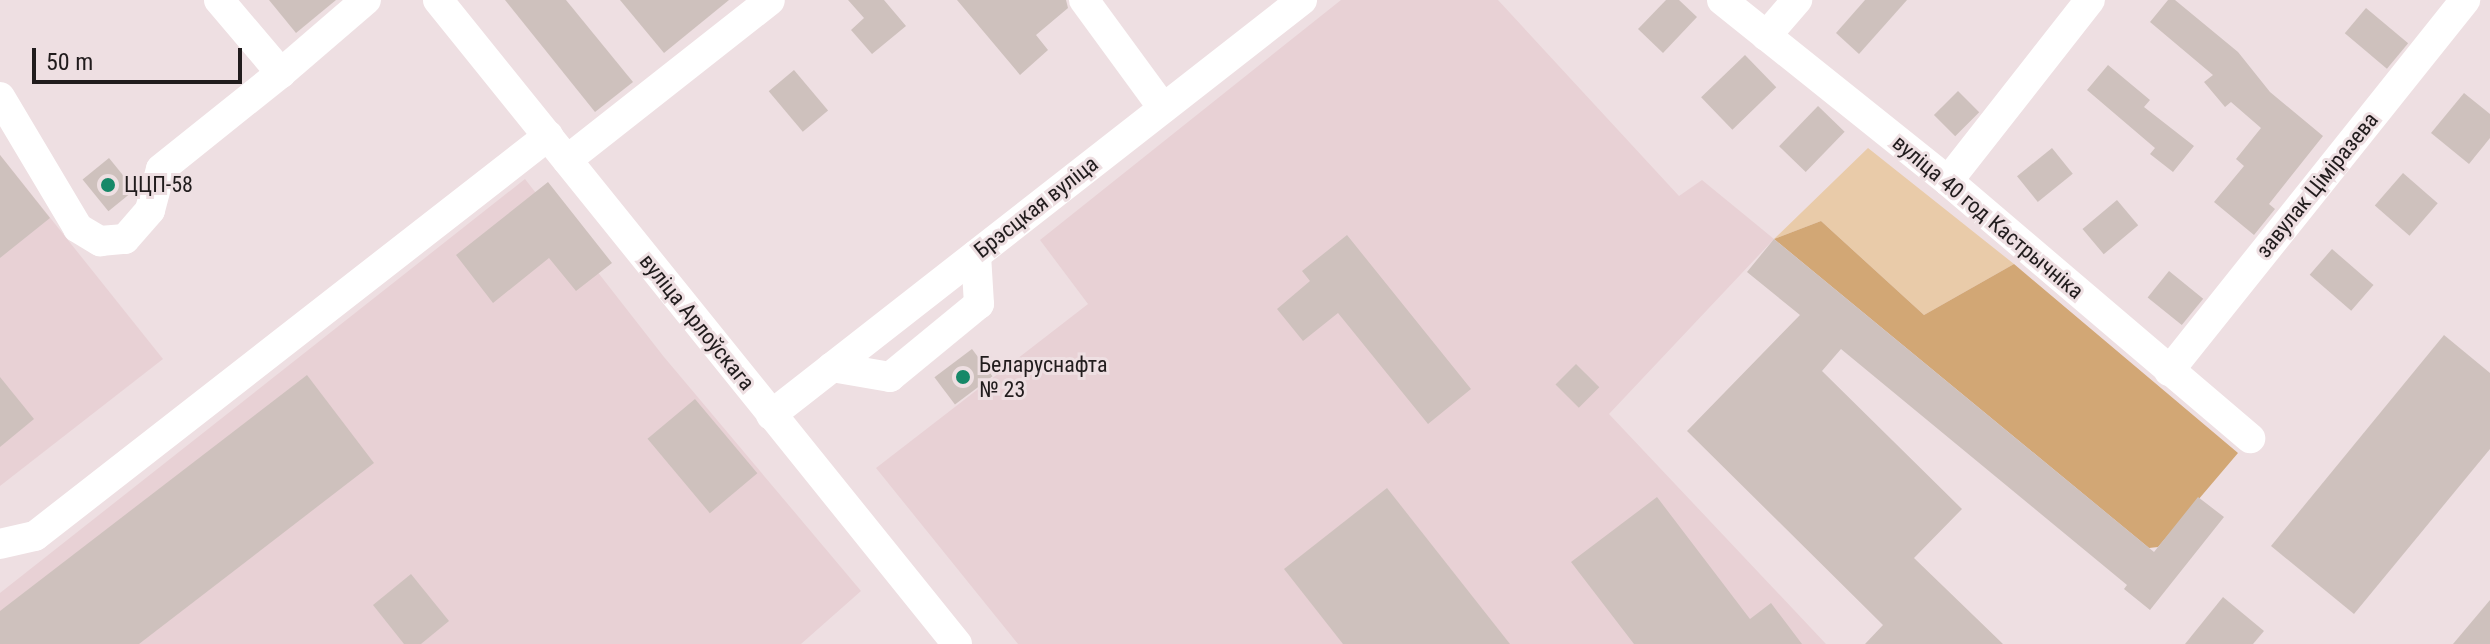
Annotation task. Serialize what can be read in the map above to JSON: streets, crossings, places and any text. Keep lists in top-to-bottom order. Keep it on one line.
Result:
{"streets":{"street":["завулак Ціміразева","Брэсцкая вуліца","вуліца 40 год Кастрычніка","вуліца Арлоўскага"]},"crossings":[["завулак Ціміразева","вуліца 40 год Кастрычніка"],["Брэсцкая вуліца","вуліца Арлоўскага"]],"places":["ЦЦП-58","Беларуснафта № 23"],"scale_bar":"50 m"}
